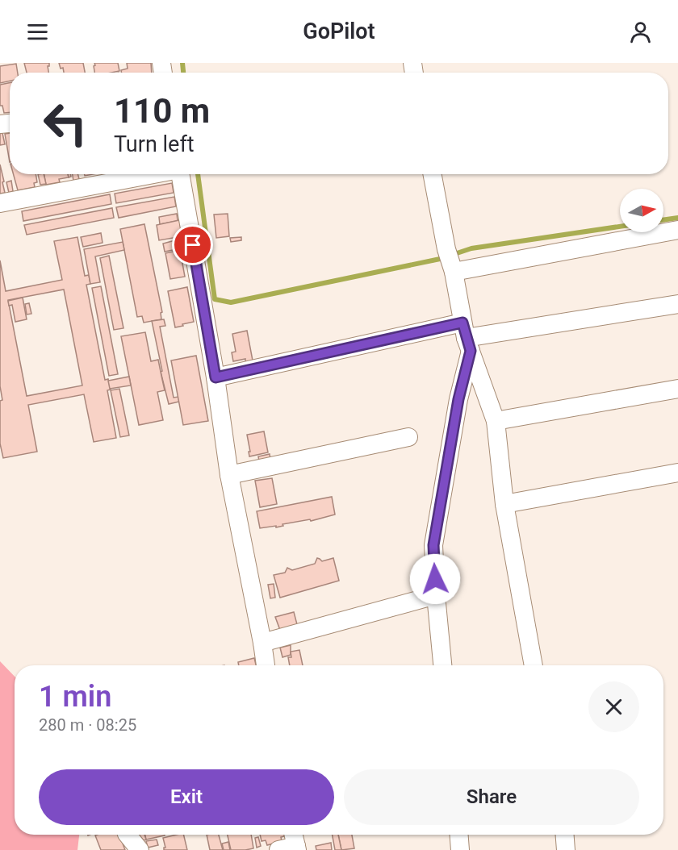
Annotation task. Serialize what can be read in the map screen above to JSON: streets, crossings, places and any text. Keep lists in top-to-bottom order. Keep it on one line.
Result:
{"north":"right","page":{"header":"GoPilot","turn":["110 m","Turn left"],"heading":["1 min","280 m · 08:25"],"buttons":["Exit","Share"]}}
